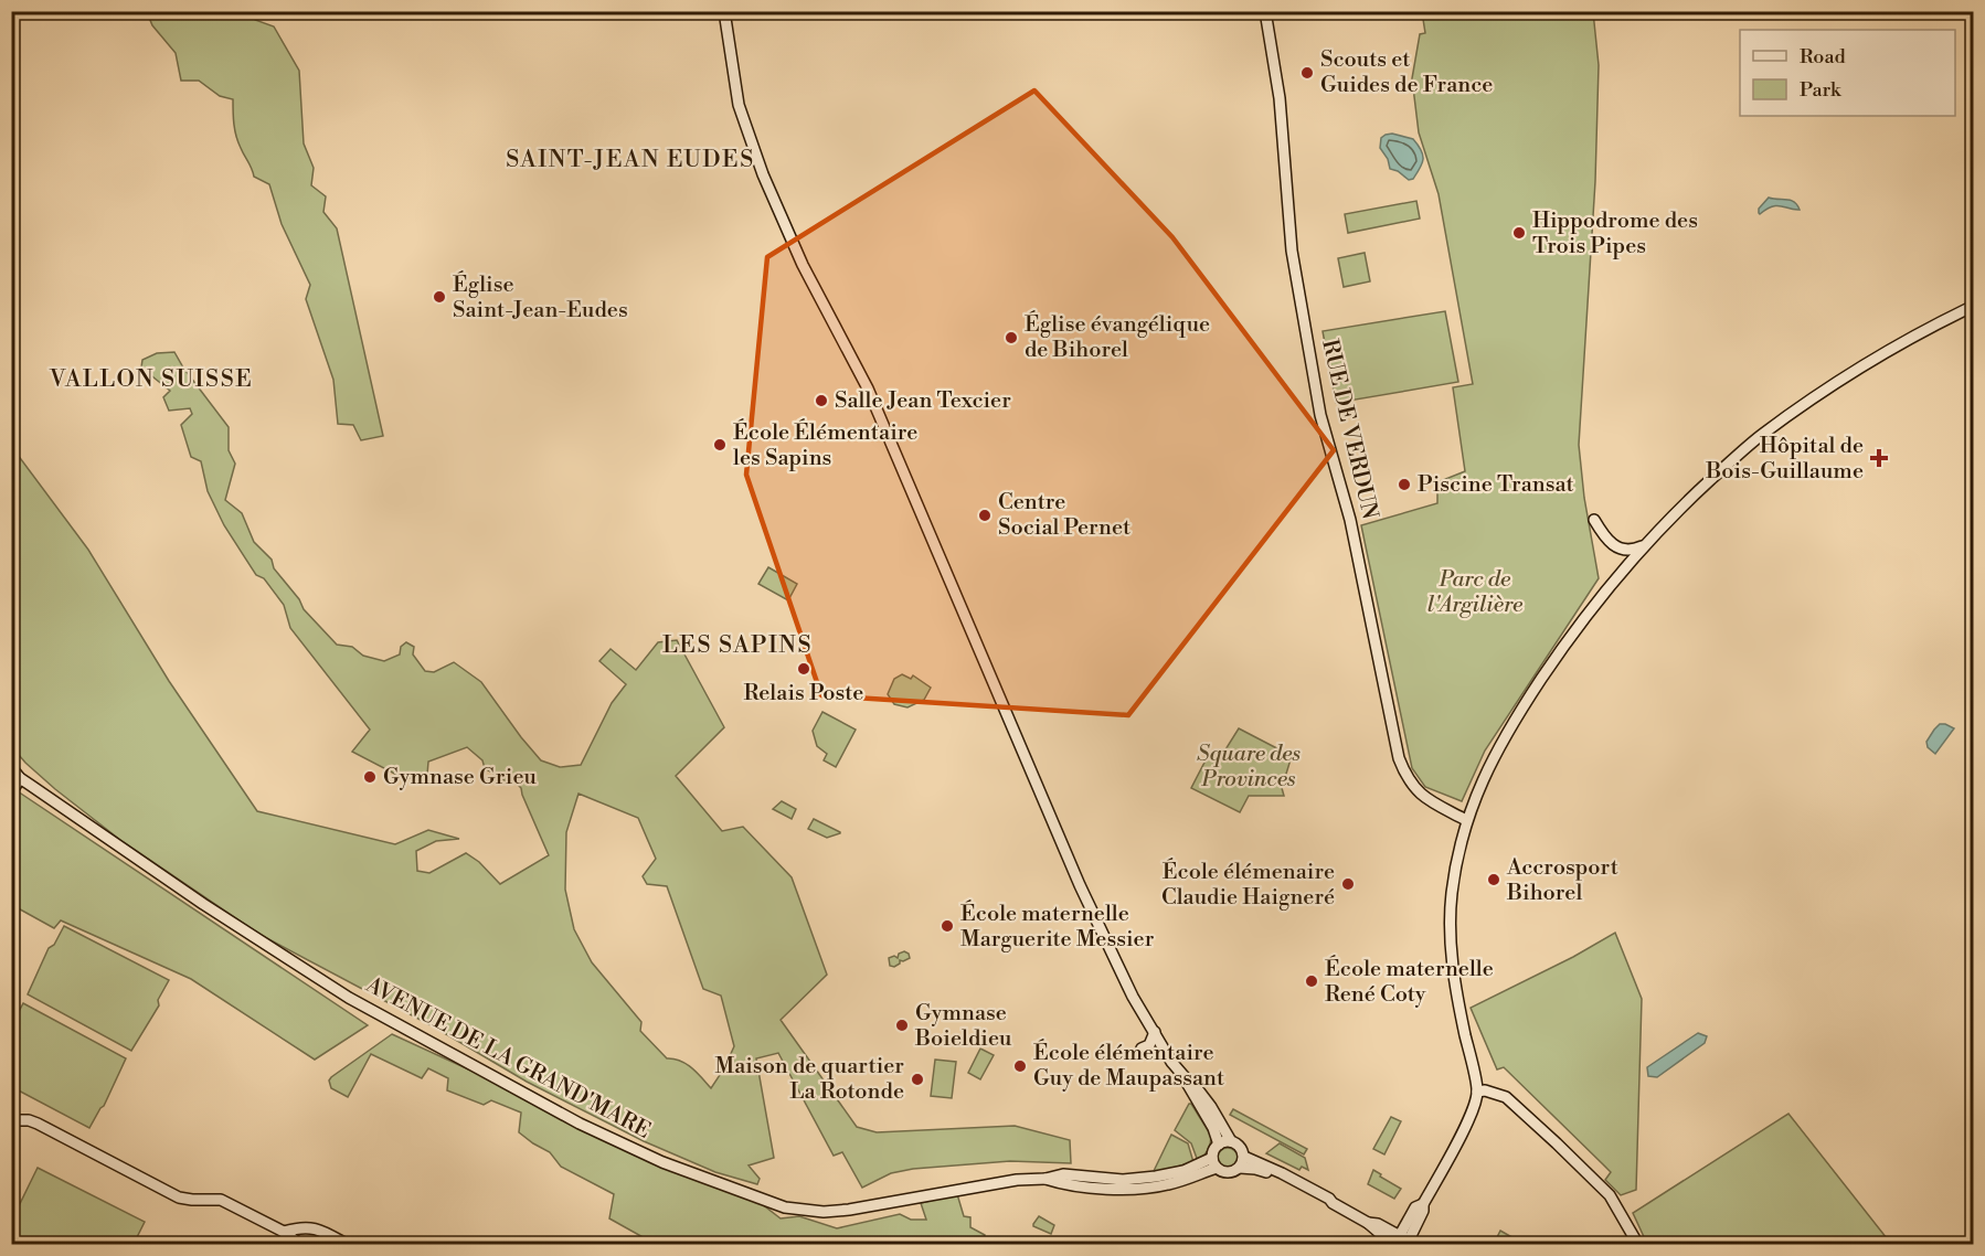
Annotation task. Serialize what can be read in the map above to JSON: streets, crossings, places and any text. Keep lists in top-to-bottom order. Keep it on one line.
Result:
{"streets":{"street":["RUE DE VERDUN","AVENUE DE LA GRAND'MARE"]},"districts":["SAINT-JEAN EUDES","VALLON SUISSE","LES SAPINS"],"parks":["Parc de l'Argilière","Square des Provinces"],"places":{"other":["Scouts et Guides de France","Hippodrome des Trois Pipes","Église Saint-Jean-Eudes","Église évangélique de Bihorel","Salle Jean Texcier","École Élémentaire les Sapins","Piscine Transat","Centre Social Pernet","Relais Poste","Gymnase Grieu","Accrosport Bihorel","École élémenaire Claudie Haigneré","École maternelle Marguerite Messier","École maternelle René Coty","Gymnase Boieldieu","École élémentaire Guy de Maupassant","Maison de quartier La Rotonde"],"health":["Hôpital de Bois-Guillaume"]},"legend":["Road","Park"]}
